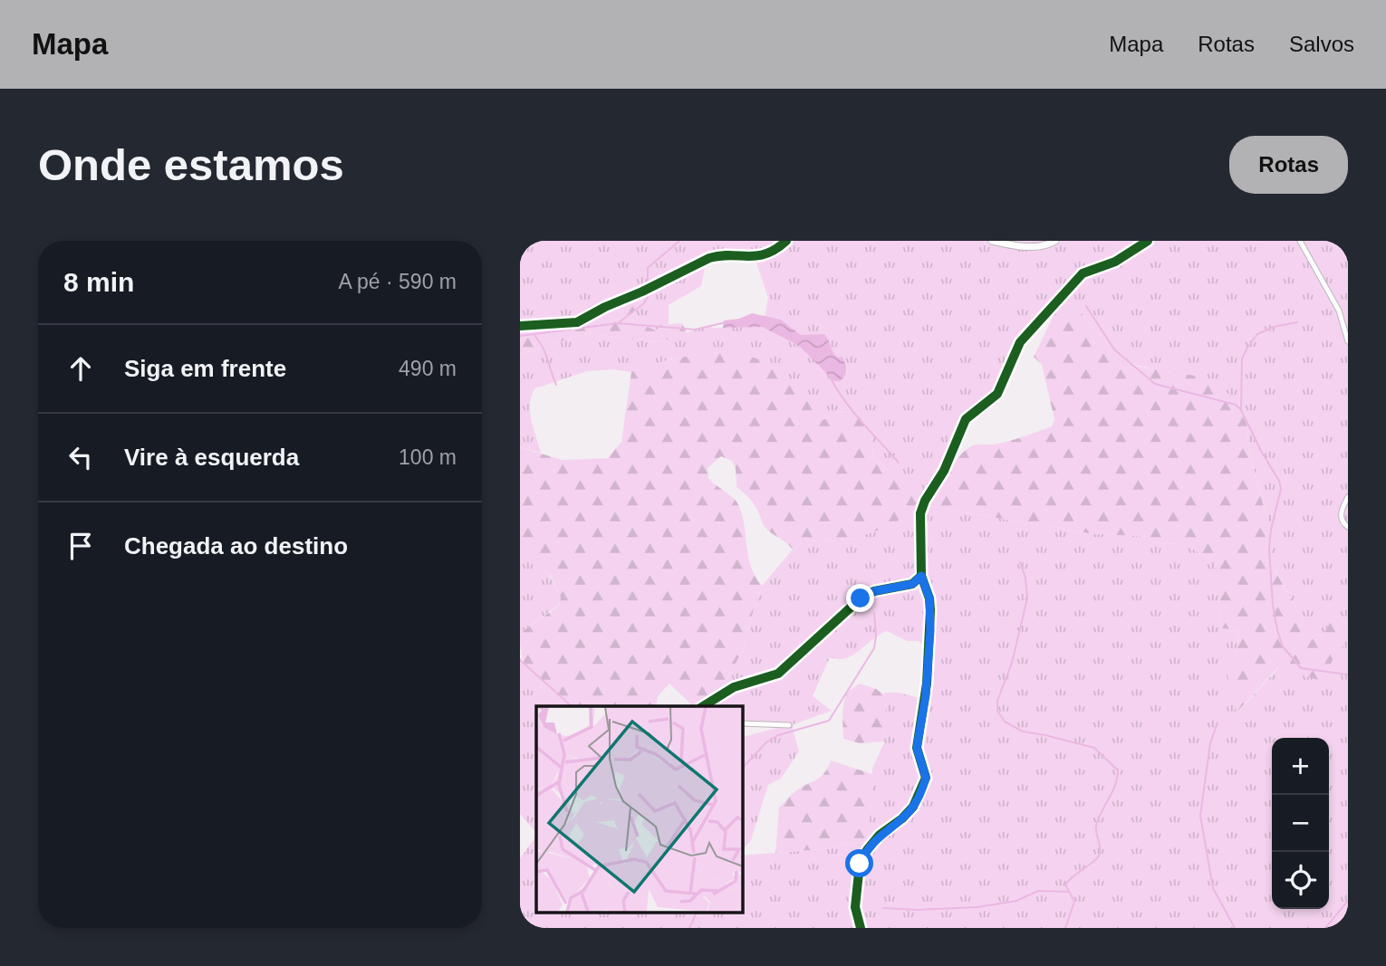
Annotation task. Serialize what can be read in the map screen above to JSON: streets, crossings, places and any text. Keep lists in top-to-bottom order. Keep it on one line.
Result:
{"page":{"header":"Mapa","nav":["Mapa","Rotas","Salvos"],"buttons":"Rotas","title":"Onde estamos","heading":["8 min","A pé · 590 m"],"list":[["Siga em frente","490 m"],["Vire à esquerda","100 m"],"Chegada ao destino"],"map_buttons":["+","−"]}}
